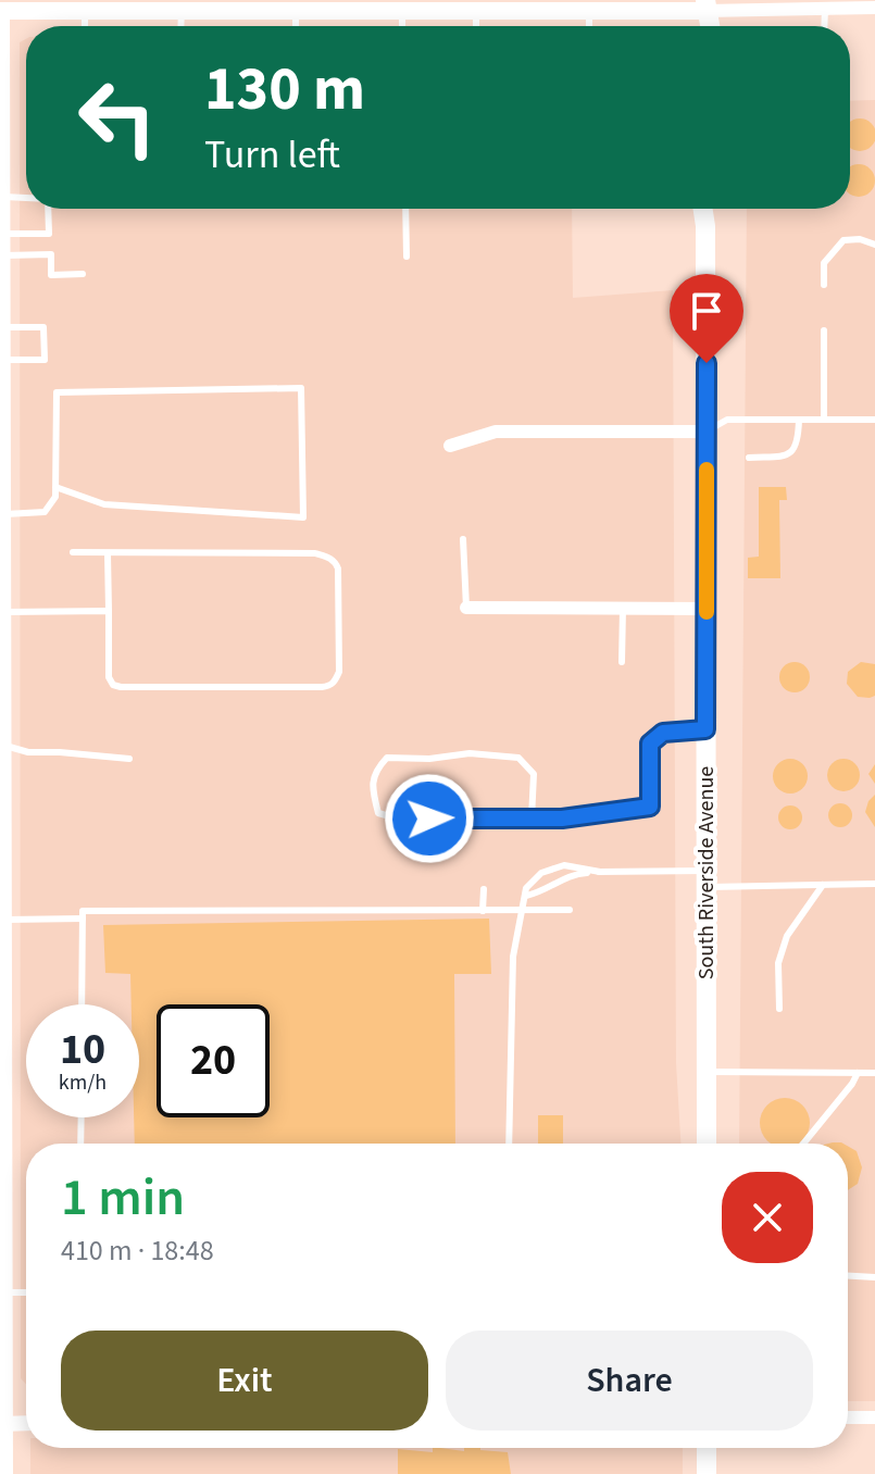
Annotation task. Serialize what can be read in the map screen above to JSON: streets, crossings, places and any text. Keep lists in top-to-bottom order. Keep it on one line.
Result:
{"streets":{"main road":["South Riverside Avenue"]},"page":{"turn":["130 m","Turn left"],"speed":"10 km/h","limit":"20","heading":["1 min","410 m · 18:48"],"buttons":["Exit","Share"]}}
